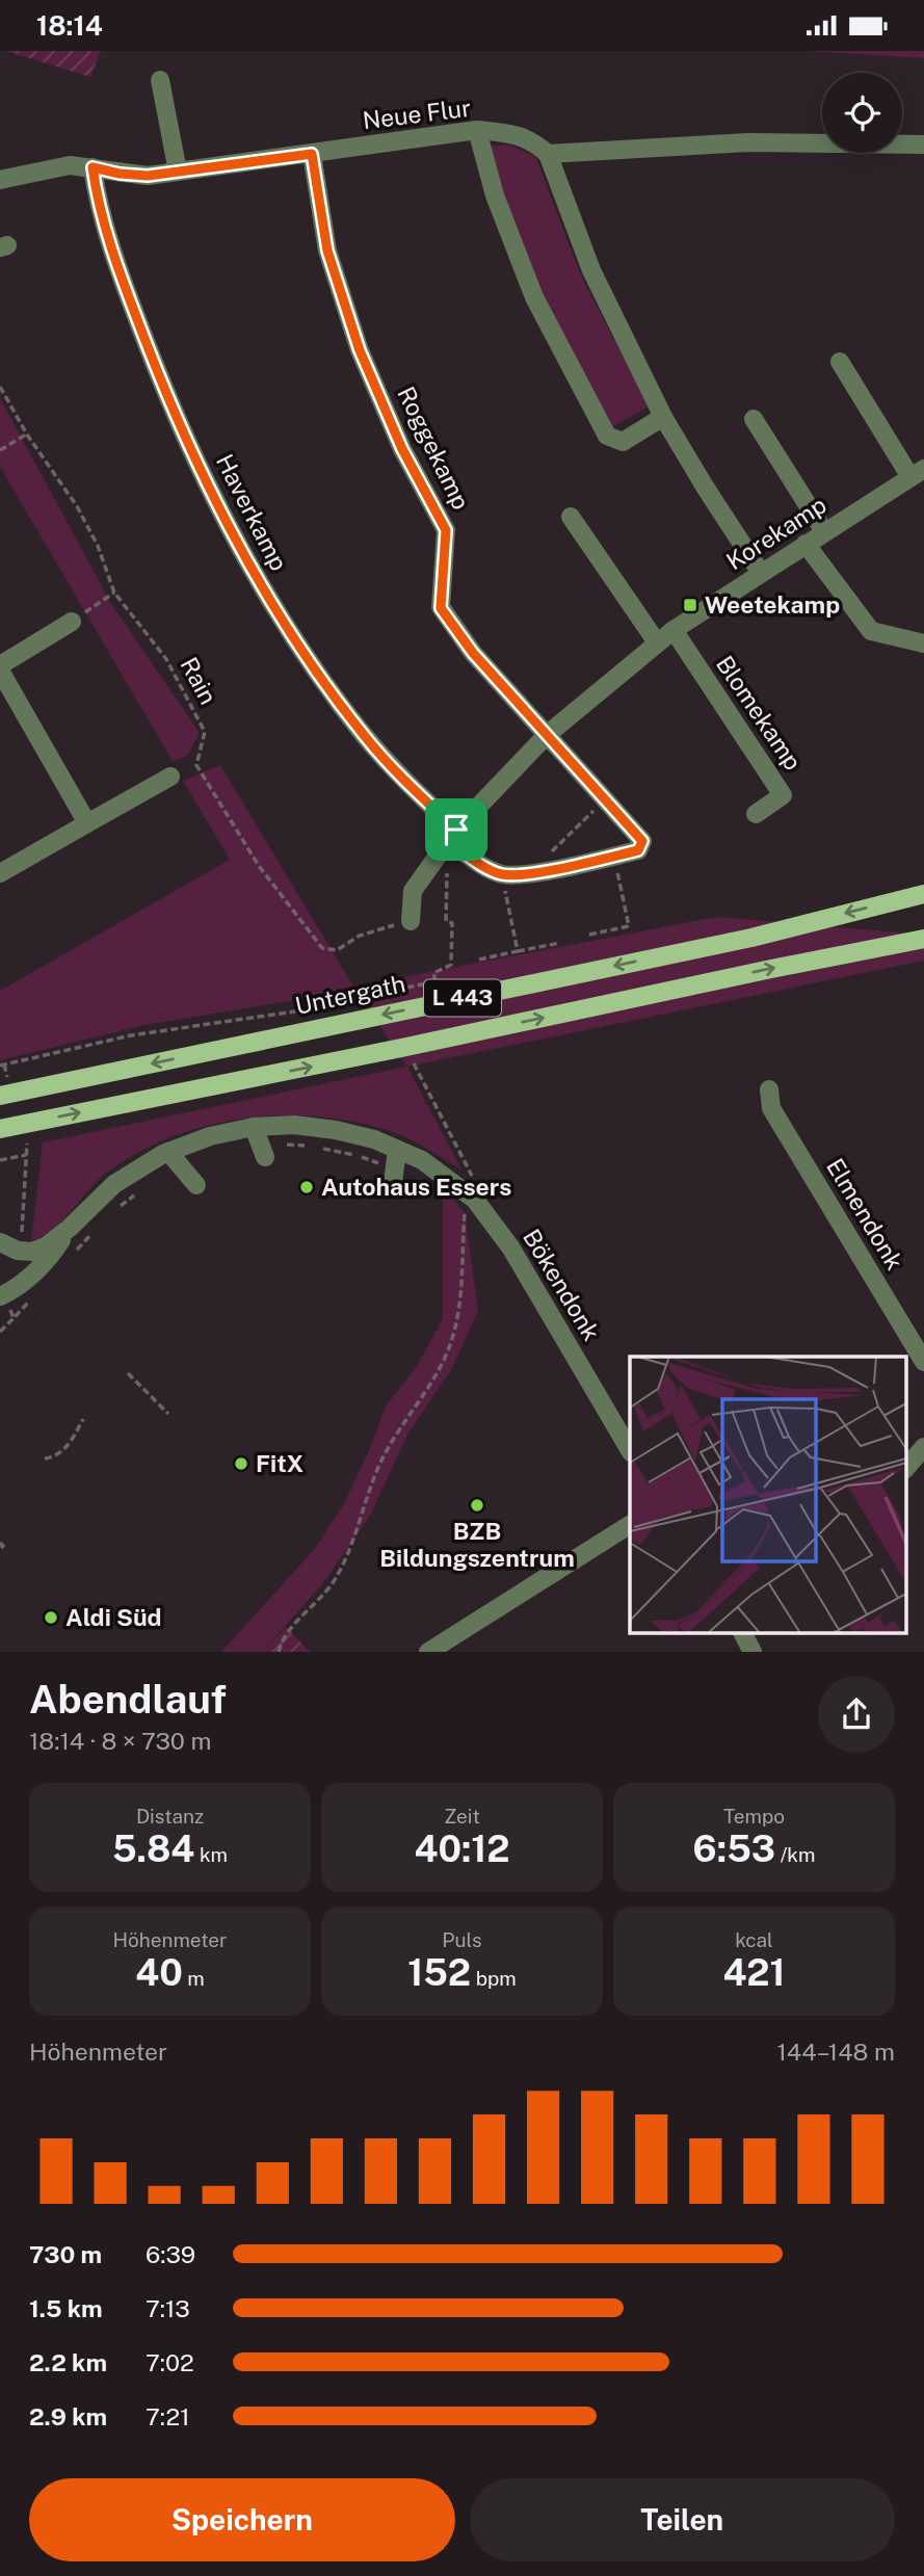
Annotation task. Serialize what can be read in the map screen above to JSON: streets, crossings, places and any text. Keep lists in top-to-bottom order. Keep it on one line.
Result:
{"streets":{"main road":["Untergath","L 443"],"street":["Neue Flur","Roggekamp","Haverkamp","Korekamp","Blomekamp","Elmendonk","Bökendonk"],"path":["Rain"]},"crossings":[["Neue Flur","Roggekamp"],["Neue Flur","Haverkamp"],["Roggekamp","Korekamp"],["Haverkamp","Korekamp"],["Korekamp","Rain"],["Korekamp","Blomekamp"]],"places":{"transit":["Weetekamp"],"other":["Autohaus Essers","FitX","BZB Bildungszentrum","Aldi Süd"]},"page":{"status":"18:14","heading":["Abendlauf","18:14 · 8 × 730 m"],"stats":[["Distanz","5.84 km"],["Zeit","40:12"],["Tempo","6:53 /km"],["Höhenmeter","40 m"],["Puls","152 bpm"],["kcal","421"]],"chart":["Höhenmeter","144–148 m"],"list":[{"name":"730 m","note":"6:39"},{"name":"1.5 km","note":"7:13"},{"name":"2.2 km","note":"7:02"},{"name":"2.9 km","note":"7:21"}],"buttons":["Speichern","Teilen"]}}
